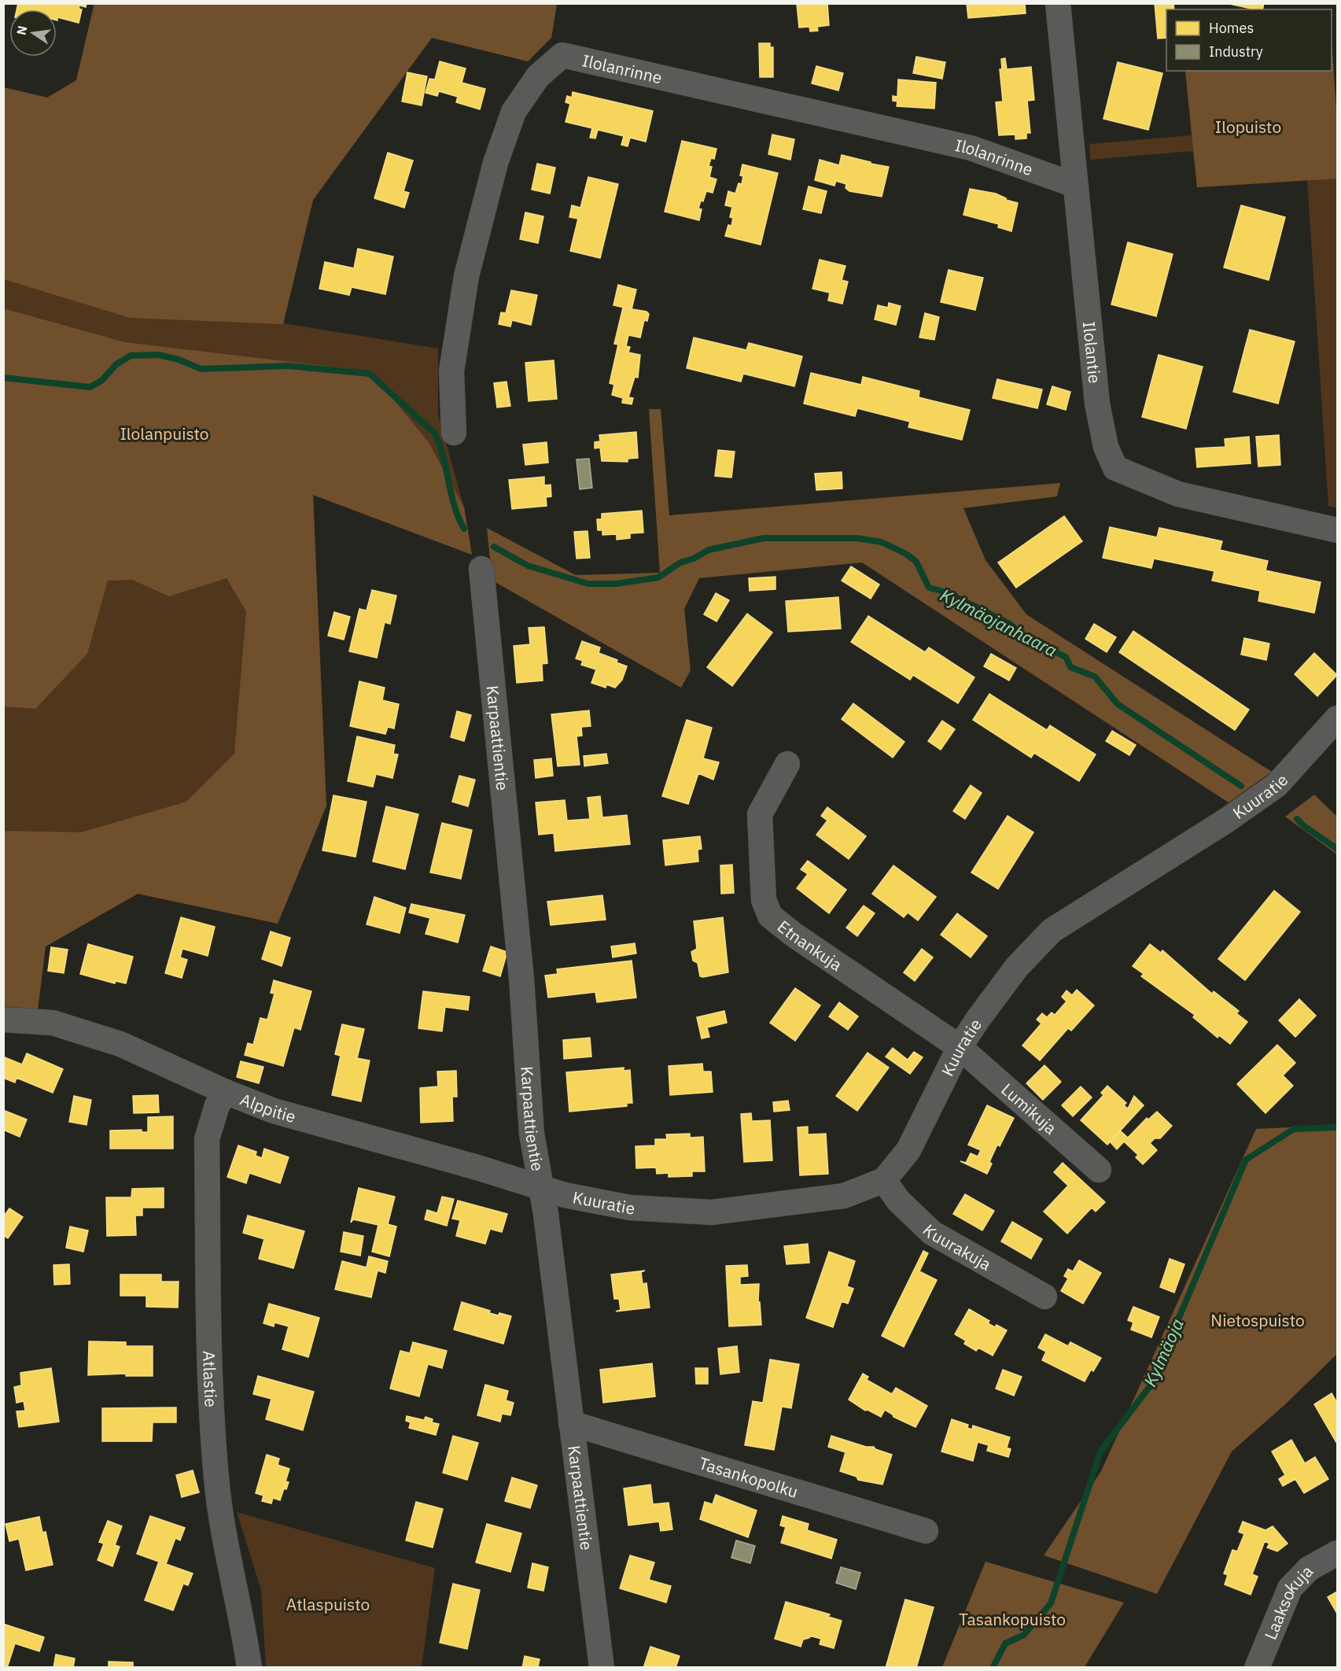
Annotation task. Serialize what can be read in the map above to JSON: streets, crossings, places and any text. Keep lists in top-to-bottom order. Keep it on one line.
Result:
{"streets":{"street":["Ilolanrinne","Ilolantie","Karpaattientie","Kuuratie","Etnankuja","Alppitie","Lumikuja","Kuurakuja","Atlastie","Tasankopolku","Laaksokuja"]},"crossings":[["Ilolanrinne","Ilolantie"],["Karpaattientie","Kuuratie"],["Karpaattientie","Alppitie"],["Karpaattientie","Tasankopolku"],["Kuuratie","Etnankuja"],["Kuuratie","Alppitie"],["Kuuratie","Lumikuja"],["Kuuratie","Kuurakuja"],["Etnankuja","Lumikuja"],["Alppitie","Atlastie"]],"water":["Kylmäojanhaara","Kylmäoja"],"parks":["Ilopuisto","Ilolanpuisto","Nietospuisto","Atlaspuisto","Tasankopuisto"],"legend":["Homes","Industry"],"north":"left"}
